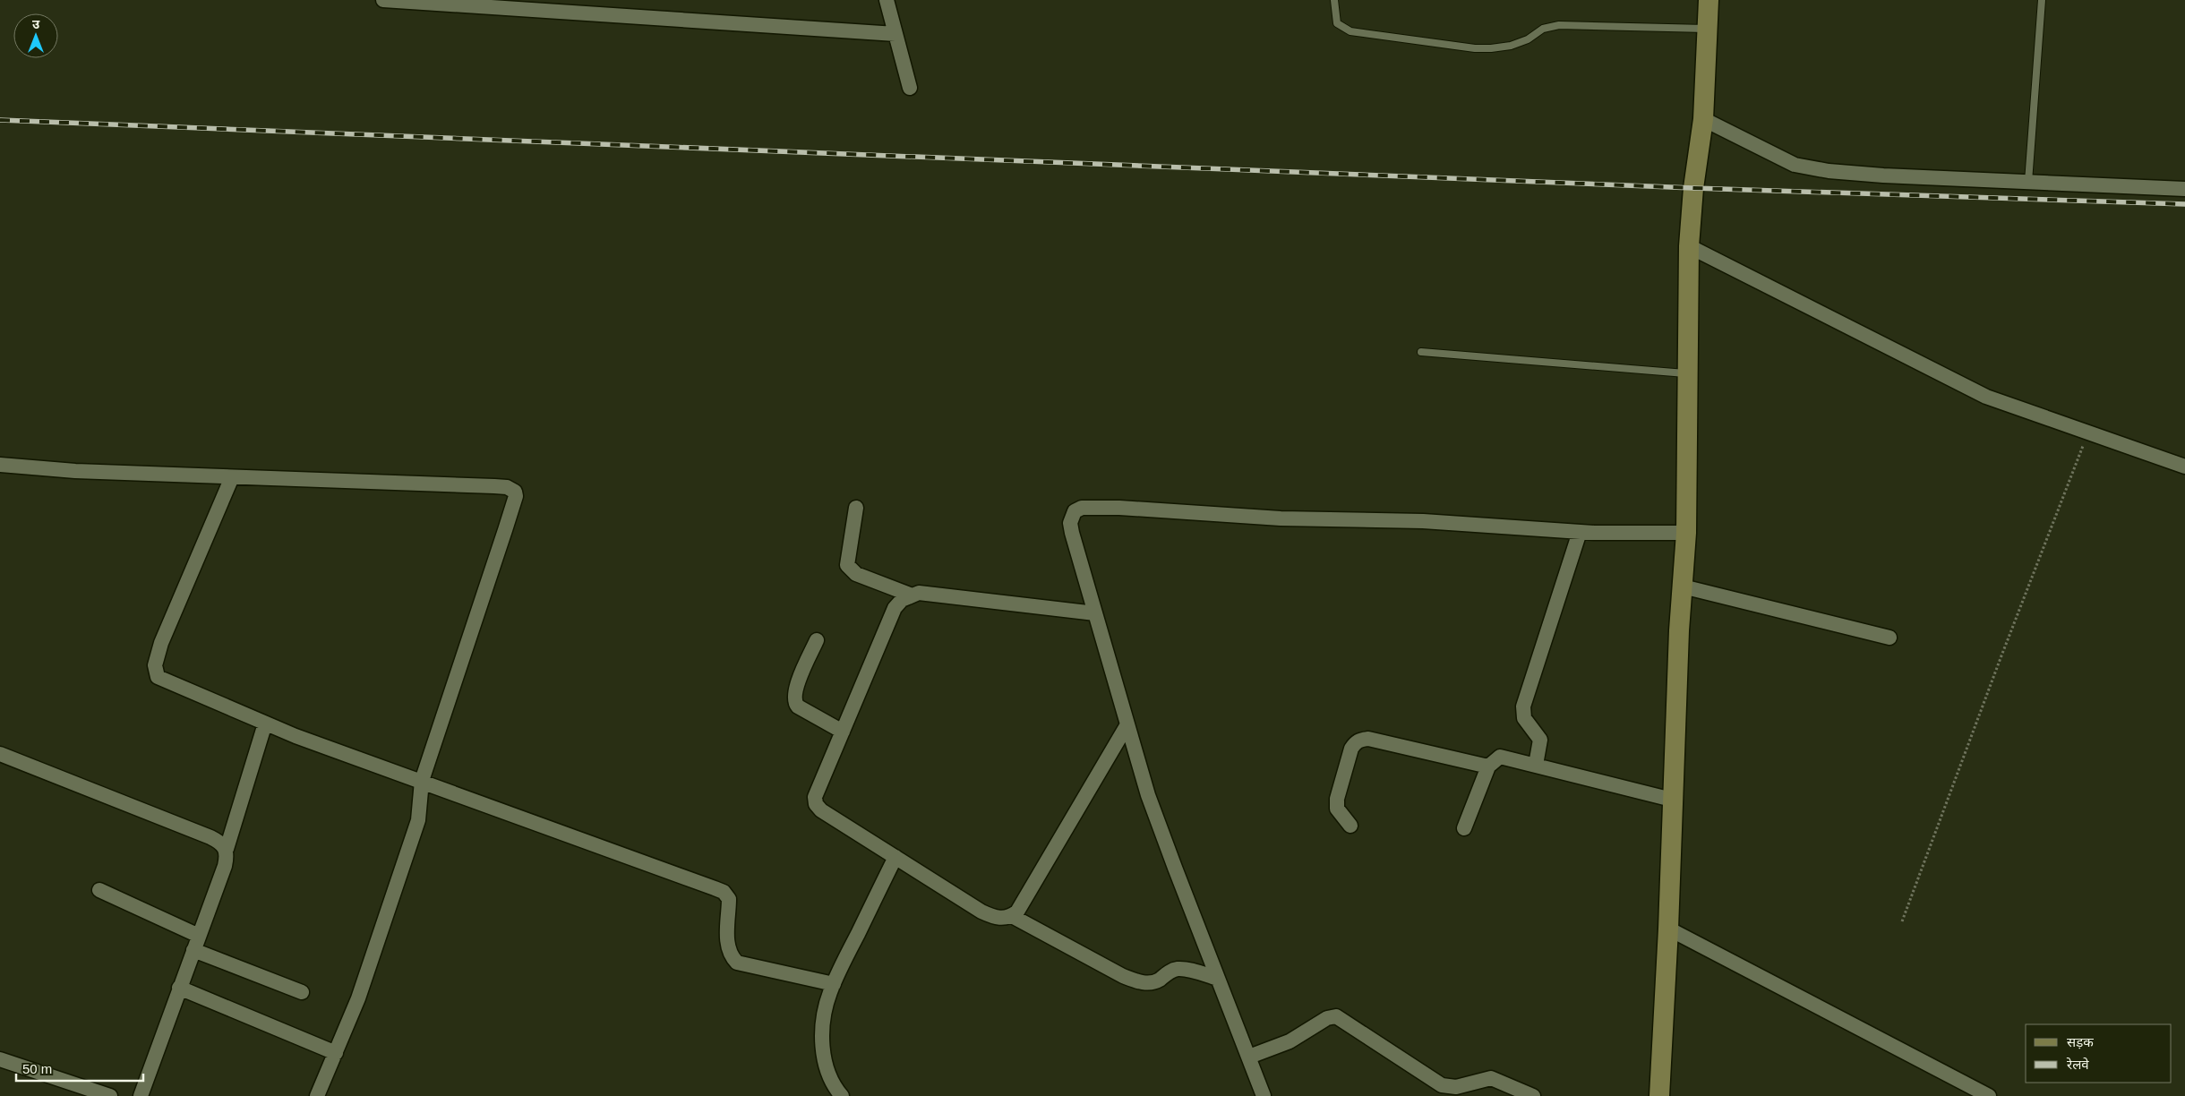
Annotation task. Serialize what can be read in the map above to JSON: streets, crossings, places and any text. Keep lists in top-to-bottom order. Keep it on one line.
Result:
{"legend":["सड़क","रेलवे"],"scale_bar":"50 m","north":"top"}
